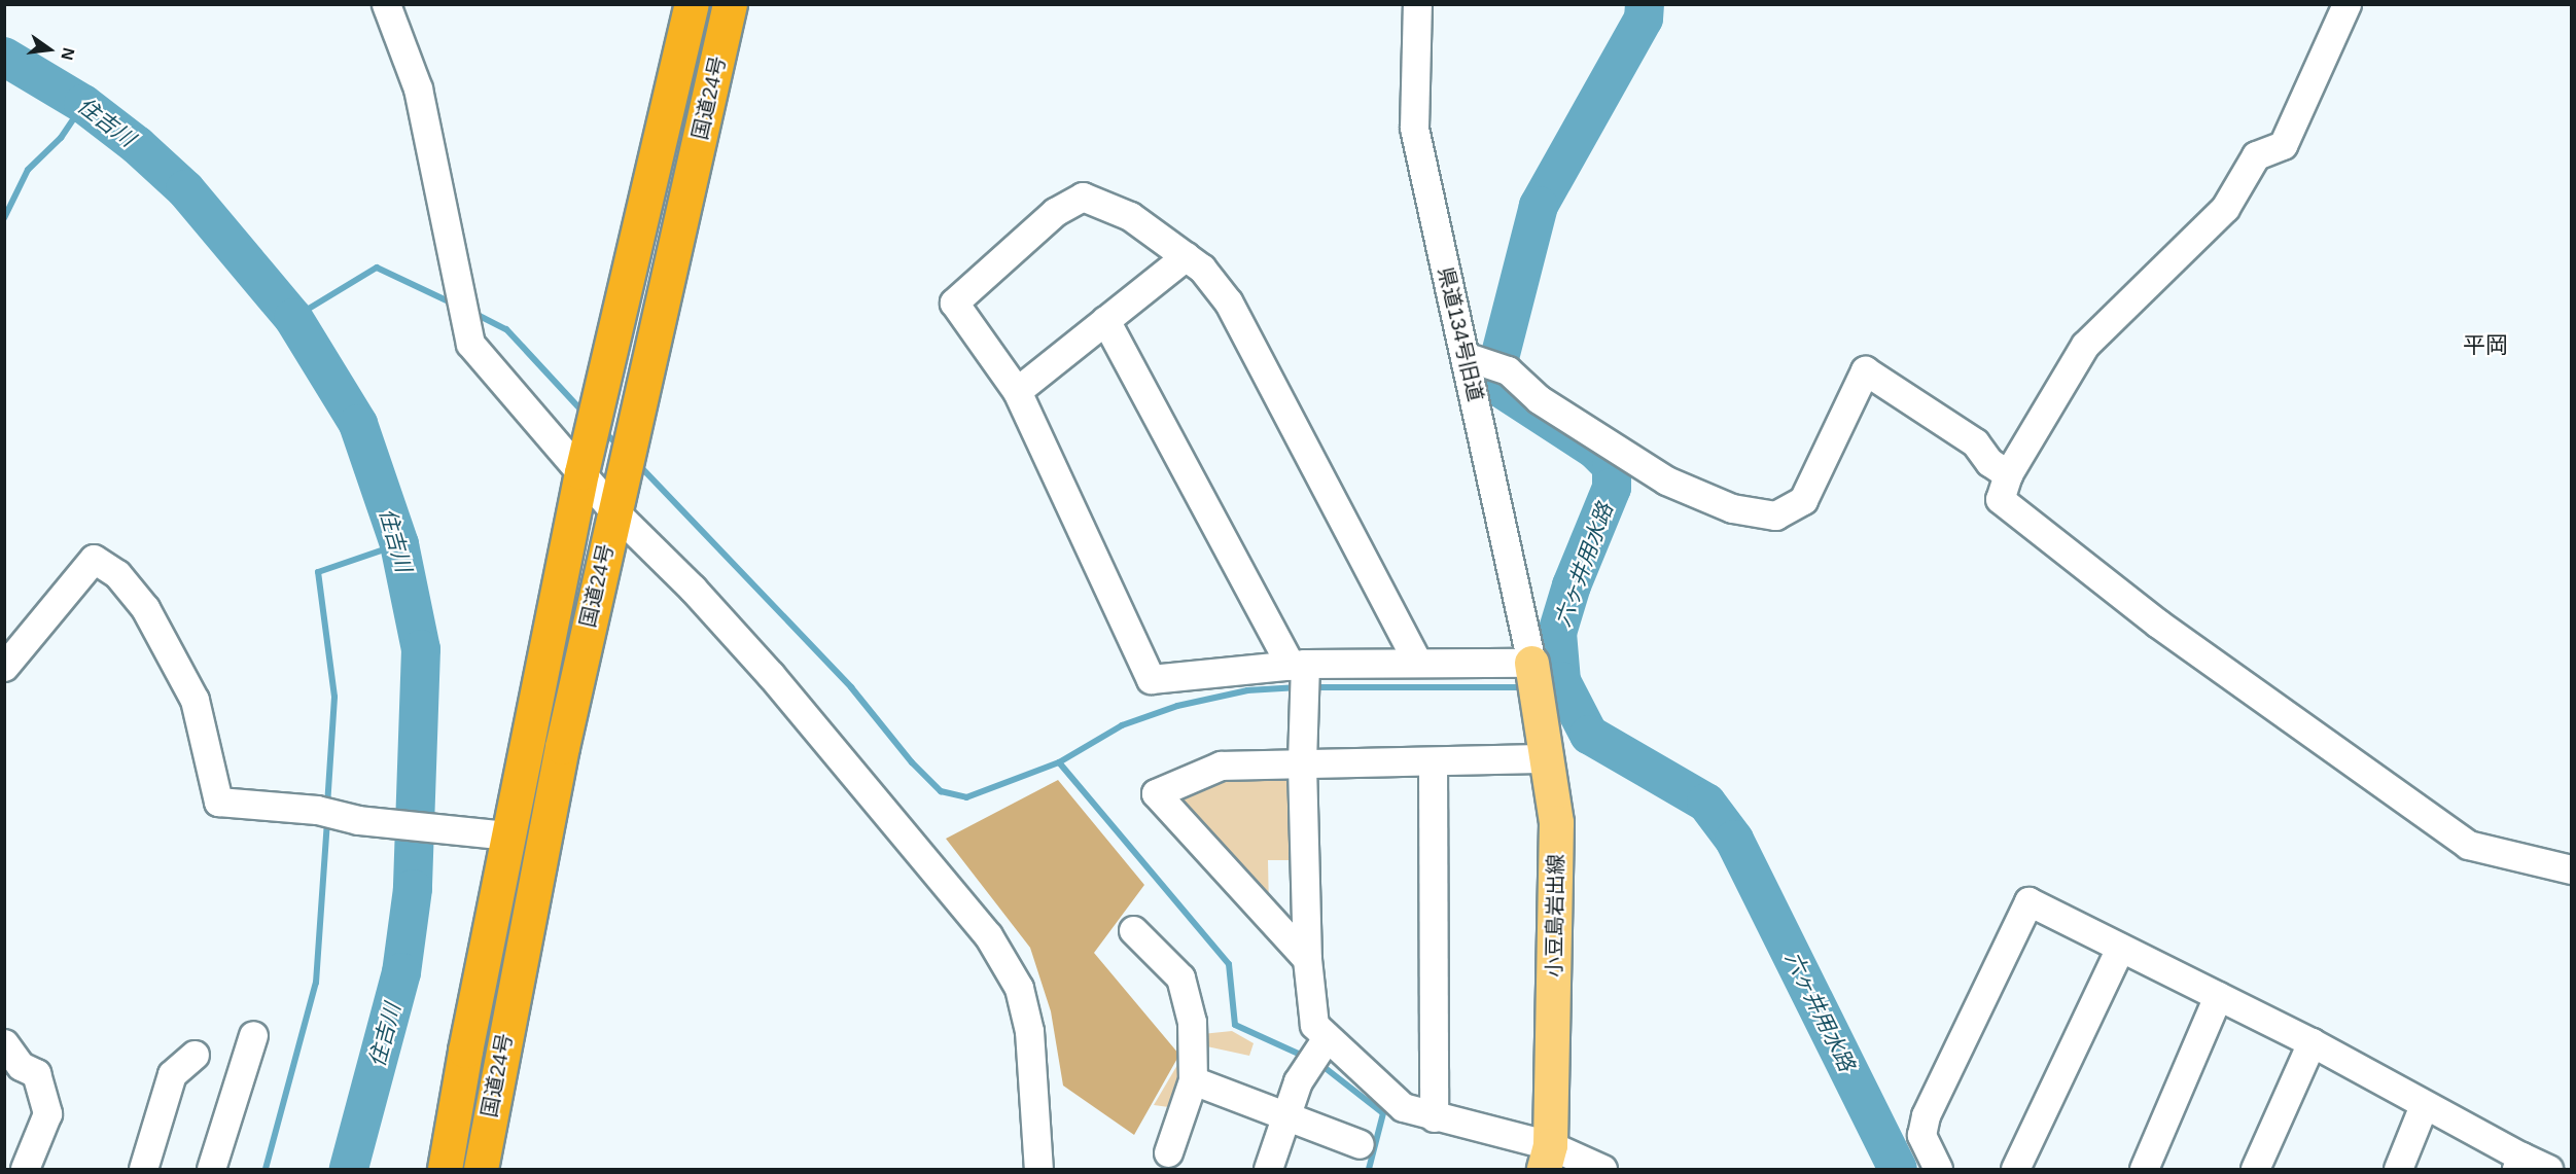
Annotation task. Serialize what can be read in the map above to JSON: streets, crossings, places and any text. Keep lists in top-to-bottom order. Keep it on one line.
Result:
{"streets":{"highway":["国道24号"],"main road":["小豆島岩出線"],"street":["県道134号旧道"]},"crossings":[["県道134号旧道","小豆島岩出線"]],"districts":["平岡"],"water":["住吉川","六ヶ井用水路"],"north":"right"}
